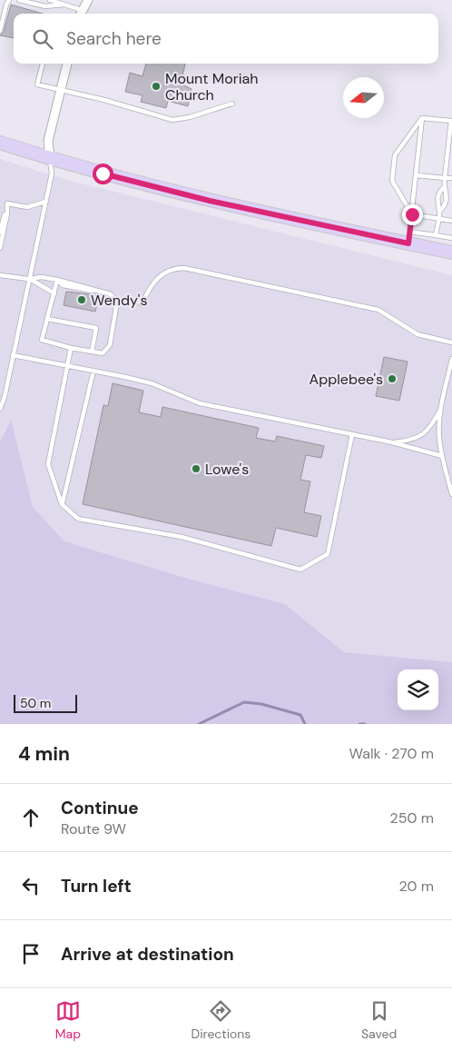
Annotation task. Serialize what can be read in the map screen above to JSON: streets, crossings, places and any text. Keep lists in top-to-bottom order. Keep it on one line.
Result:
{"places":["Mount Moriah Church","Wendy's","Applebee's","Lowe's"],"scale_bar":"50 m","north":"left","page":{"search":"Search here","scale":"50 m","heading":["4 min","Walk · 270 m"],"list":[["Continue","Route 9W","250 m"],["Turn left","20 m"],"Arrive at destination"],"nav":["Map","Directions","Saved"]}}
